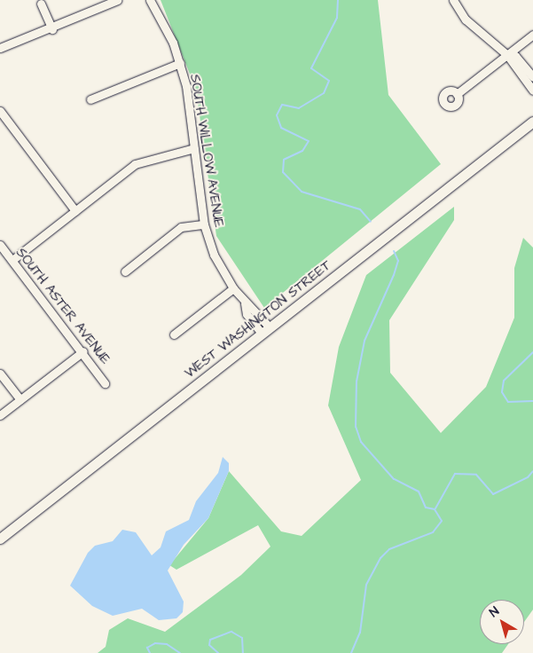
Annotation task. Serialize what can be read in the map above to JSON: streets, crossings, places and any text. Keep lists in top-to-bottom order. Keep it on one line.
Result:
{"streets":{"main road":["WEST WASHINGTON STREET"],"street":["SOUTH WILLOW AVENUE","SOUTH ASTER AVENUE"]},"crossings":[["SOUTH WILLOW AVENUE","WEST WASHINGTON STREET"]],"north":"top left"}
